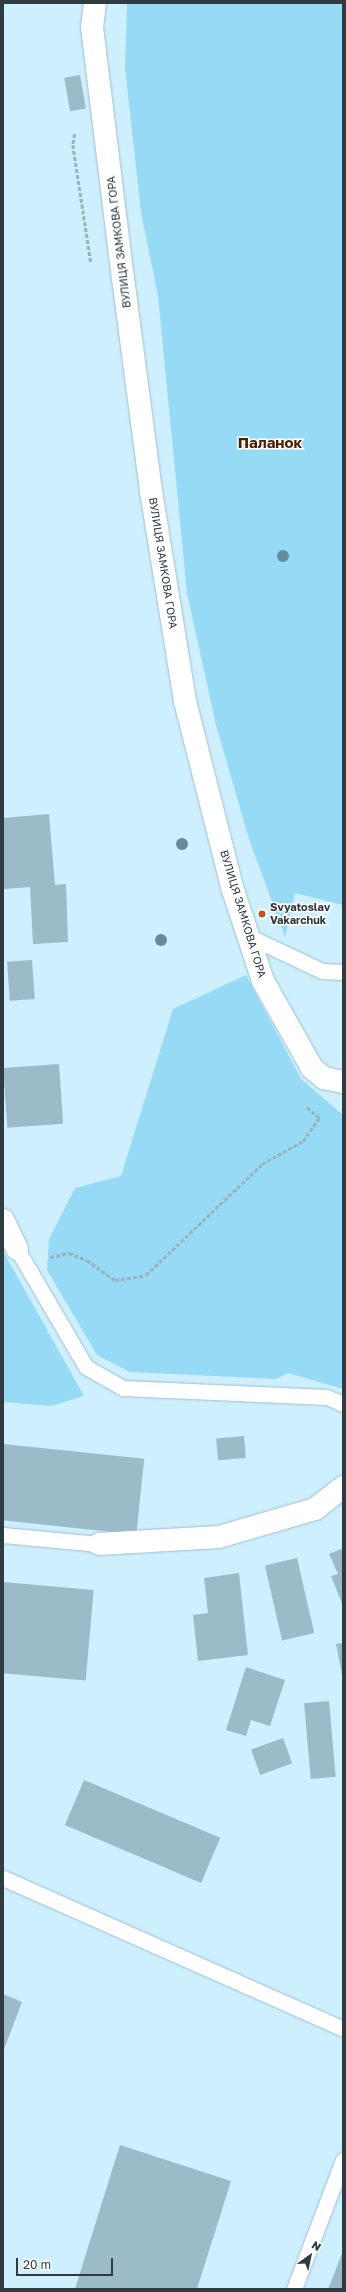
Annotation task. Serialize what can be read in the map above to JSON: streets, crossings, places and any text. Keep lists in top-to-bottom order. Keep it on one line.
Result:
{"streets":{"street":["ВУЛИЦЯ ЗАМКОВА ГОРА"]},"districts":["Паланок"],"places":["Svyatoslav Vakarchuk"],"scale_bar":"20 m","north":"top right"}
